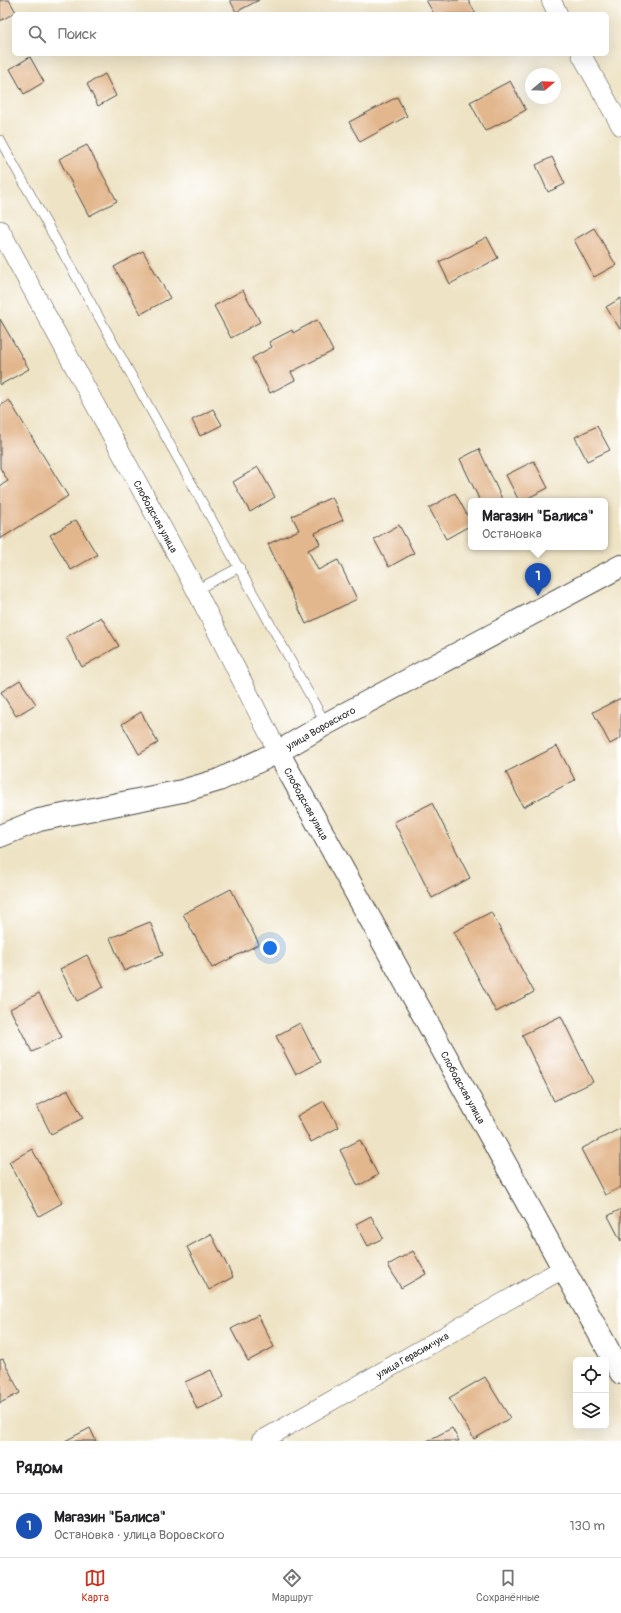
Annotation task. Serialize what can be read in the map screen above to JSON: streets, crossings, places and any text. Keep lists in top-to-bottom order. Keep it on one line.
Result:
{"streets":{"street":["Слободская улица","улица Воровского","улица Герасимчука"]},"crossings":[["Слободская улица","улица Воровского"],["Слободская улица","улица Герасимчука"]],"north":"right","page":{"search":"Поиск","popup":["Магазин \"Балиса\"","Остановка"],"pins":"1","heading":"Рядом","list":[{"mark":"1","name":"Магазин \"Балиса\"","note":"Остановка · улица Воровского","value":"130 m"}],"nav":["Карта","Маршрут","Сохранённые"]}}
